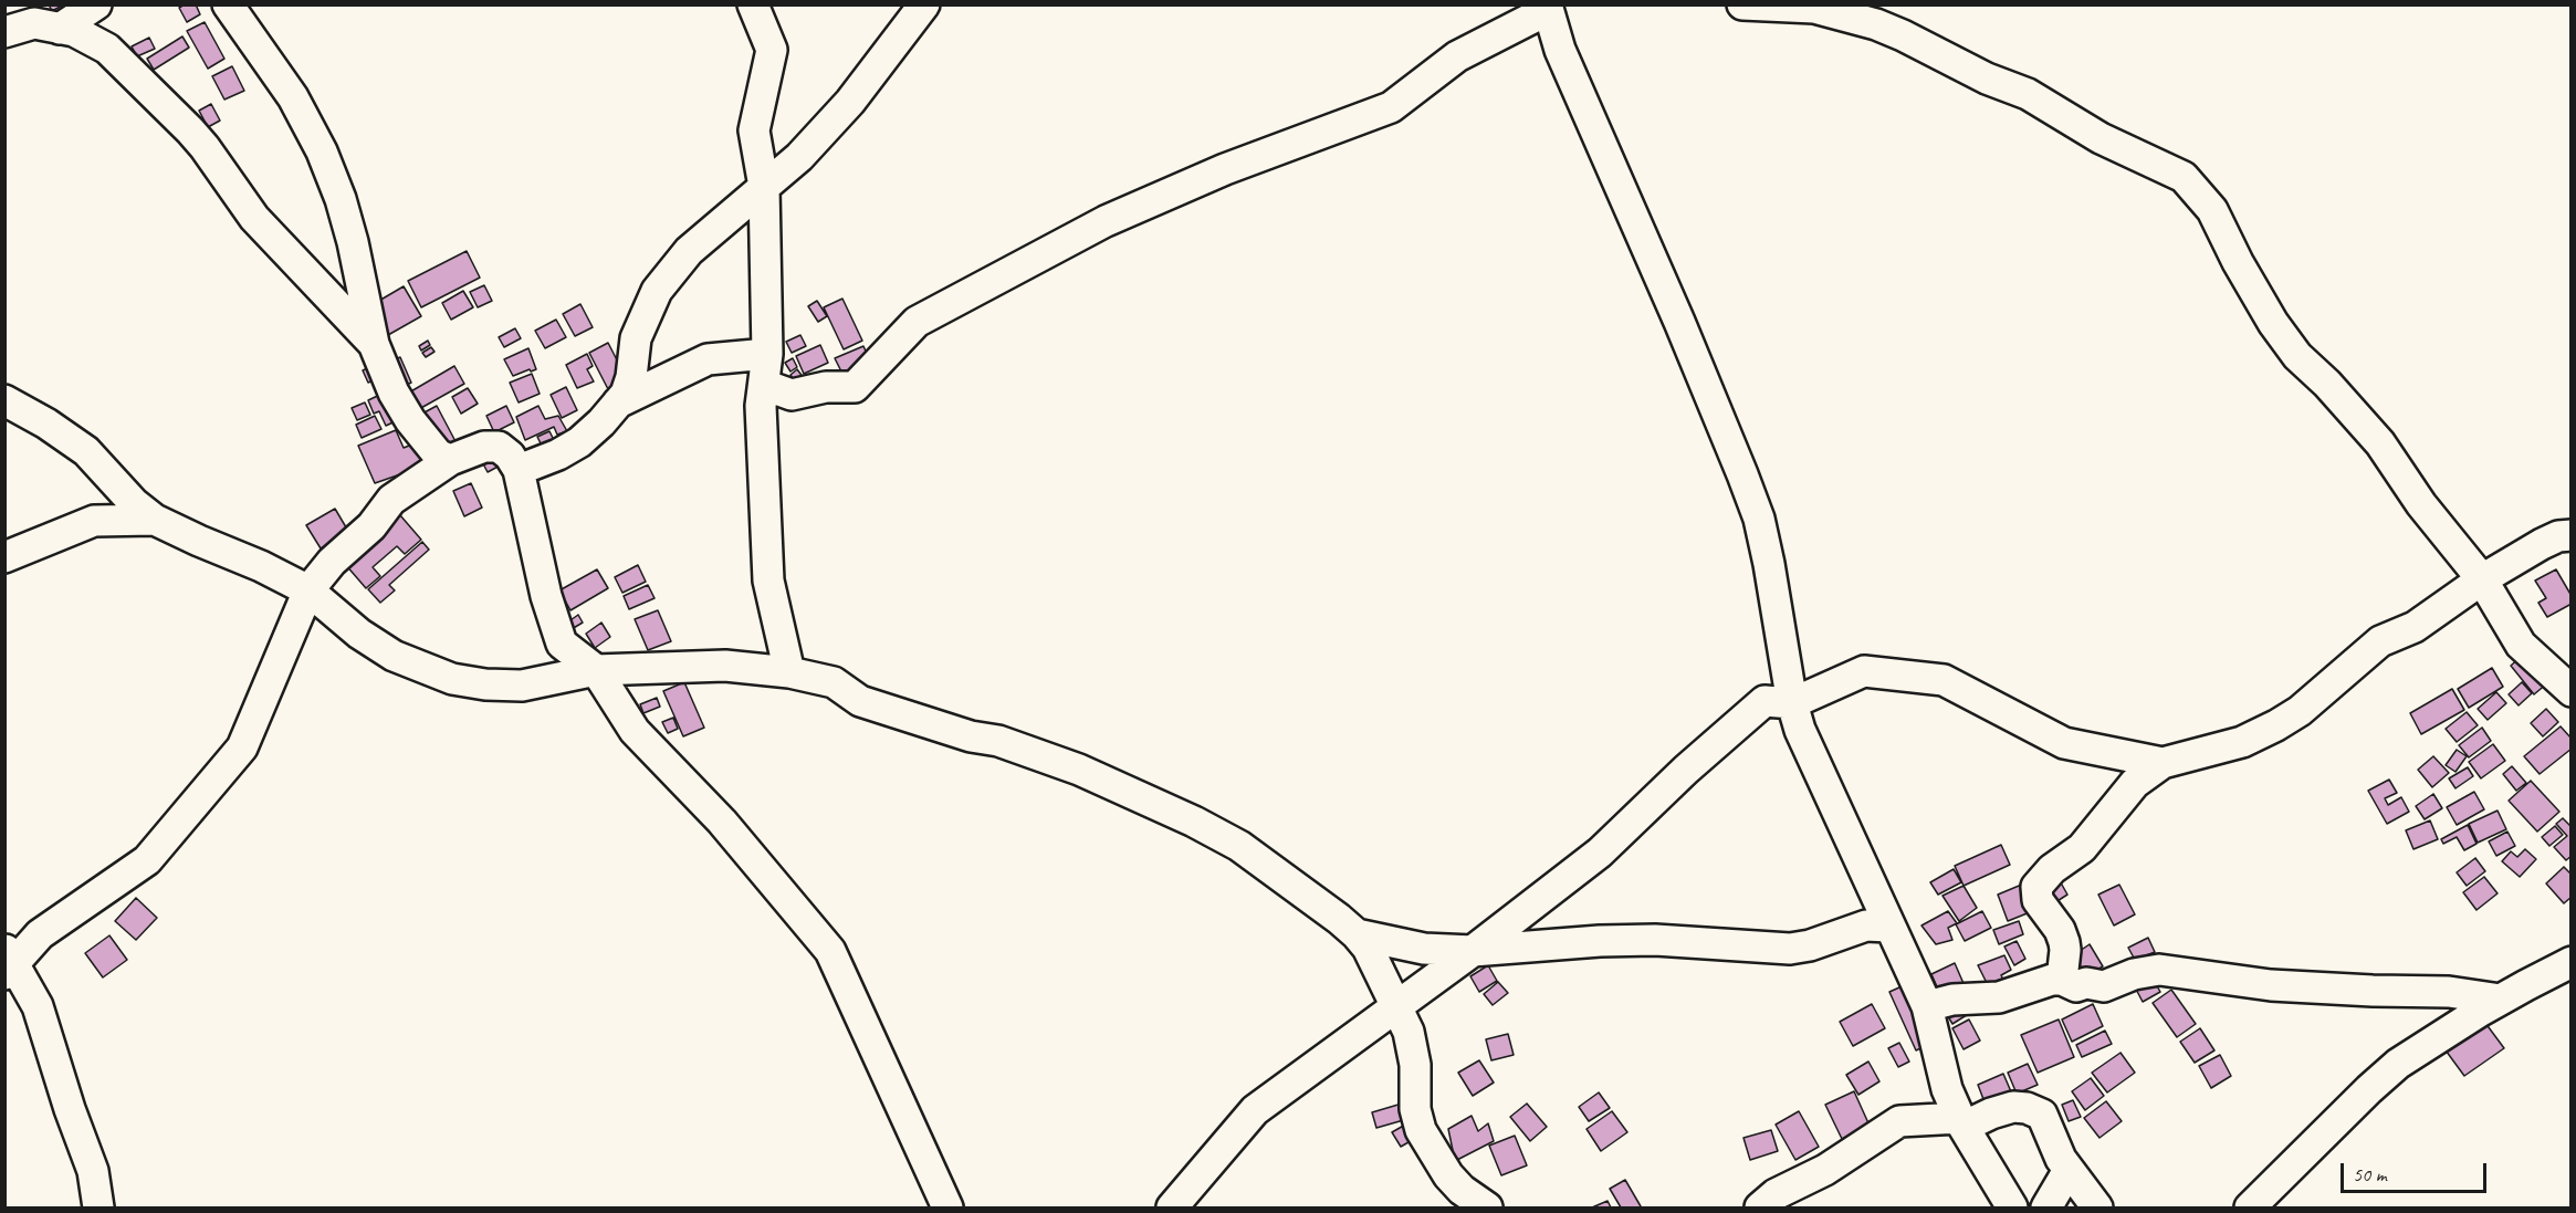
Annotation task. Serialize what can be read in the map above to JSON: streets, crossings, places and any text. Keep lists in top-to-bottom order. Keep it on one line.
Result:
{"scale_bar":"50 m"}
